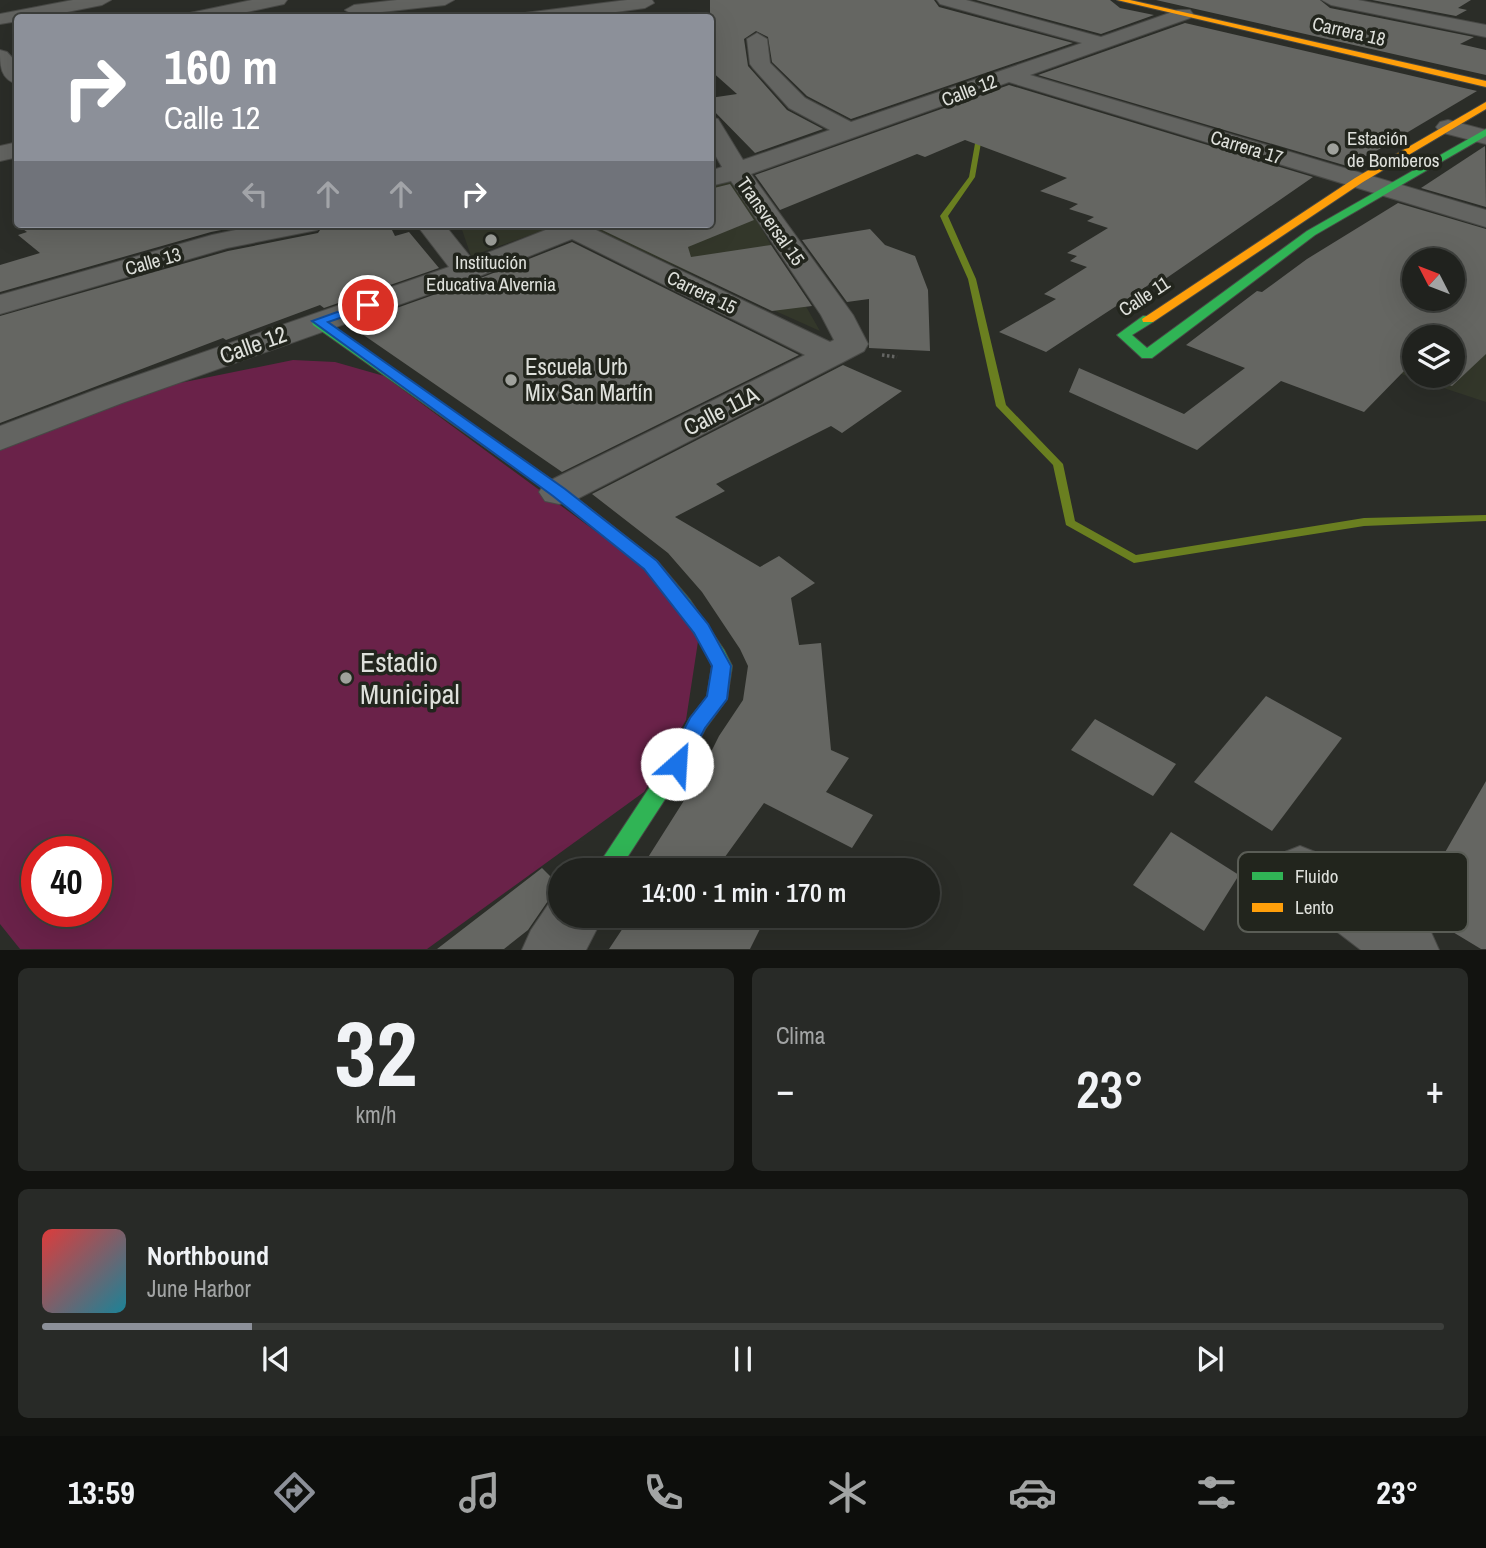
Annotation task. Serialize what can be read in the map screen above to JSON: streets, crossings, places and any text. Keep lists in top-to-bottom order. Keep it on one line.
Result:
{"streets":{"street":["Carrera 18","Calle 12","Carrera 17","Transversal 15","Calle 13","Carrera 15","Calle 11","Calle 11A"]},"crossings":[["Carrera 18","Calle 12"],["Calle 12","Carrera 17"],["Calle 12","Transversal 15"],["Carrera 17","Calle 11"],["Transversal 15","Calle 11A"],["Carrera 15","Calle 11A"]],"places":["Estación de Bomberos","Institución Educativa Alvernia","Escuela Urb Mix San Martín","Estadio Municipal"],"legend":["Fluido","Lento"],"north":"top left","page":{"turn":["160 m","Calle 12"],"limit":"40","trip":"14:00 · 1 min · 170 m","tile":[["32","km/h"],"Clima"],"heat":["−","23°","+"],"song":["Northbound","June Harbor"],"tabs":["13:59","23°"]}}
